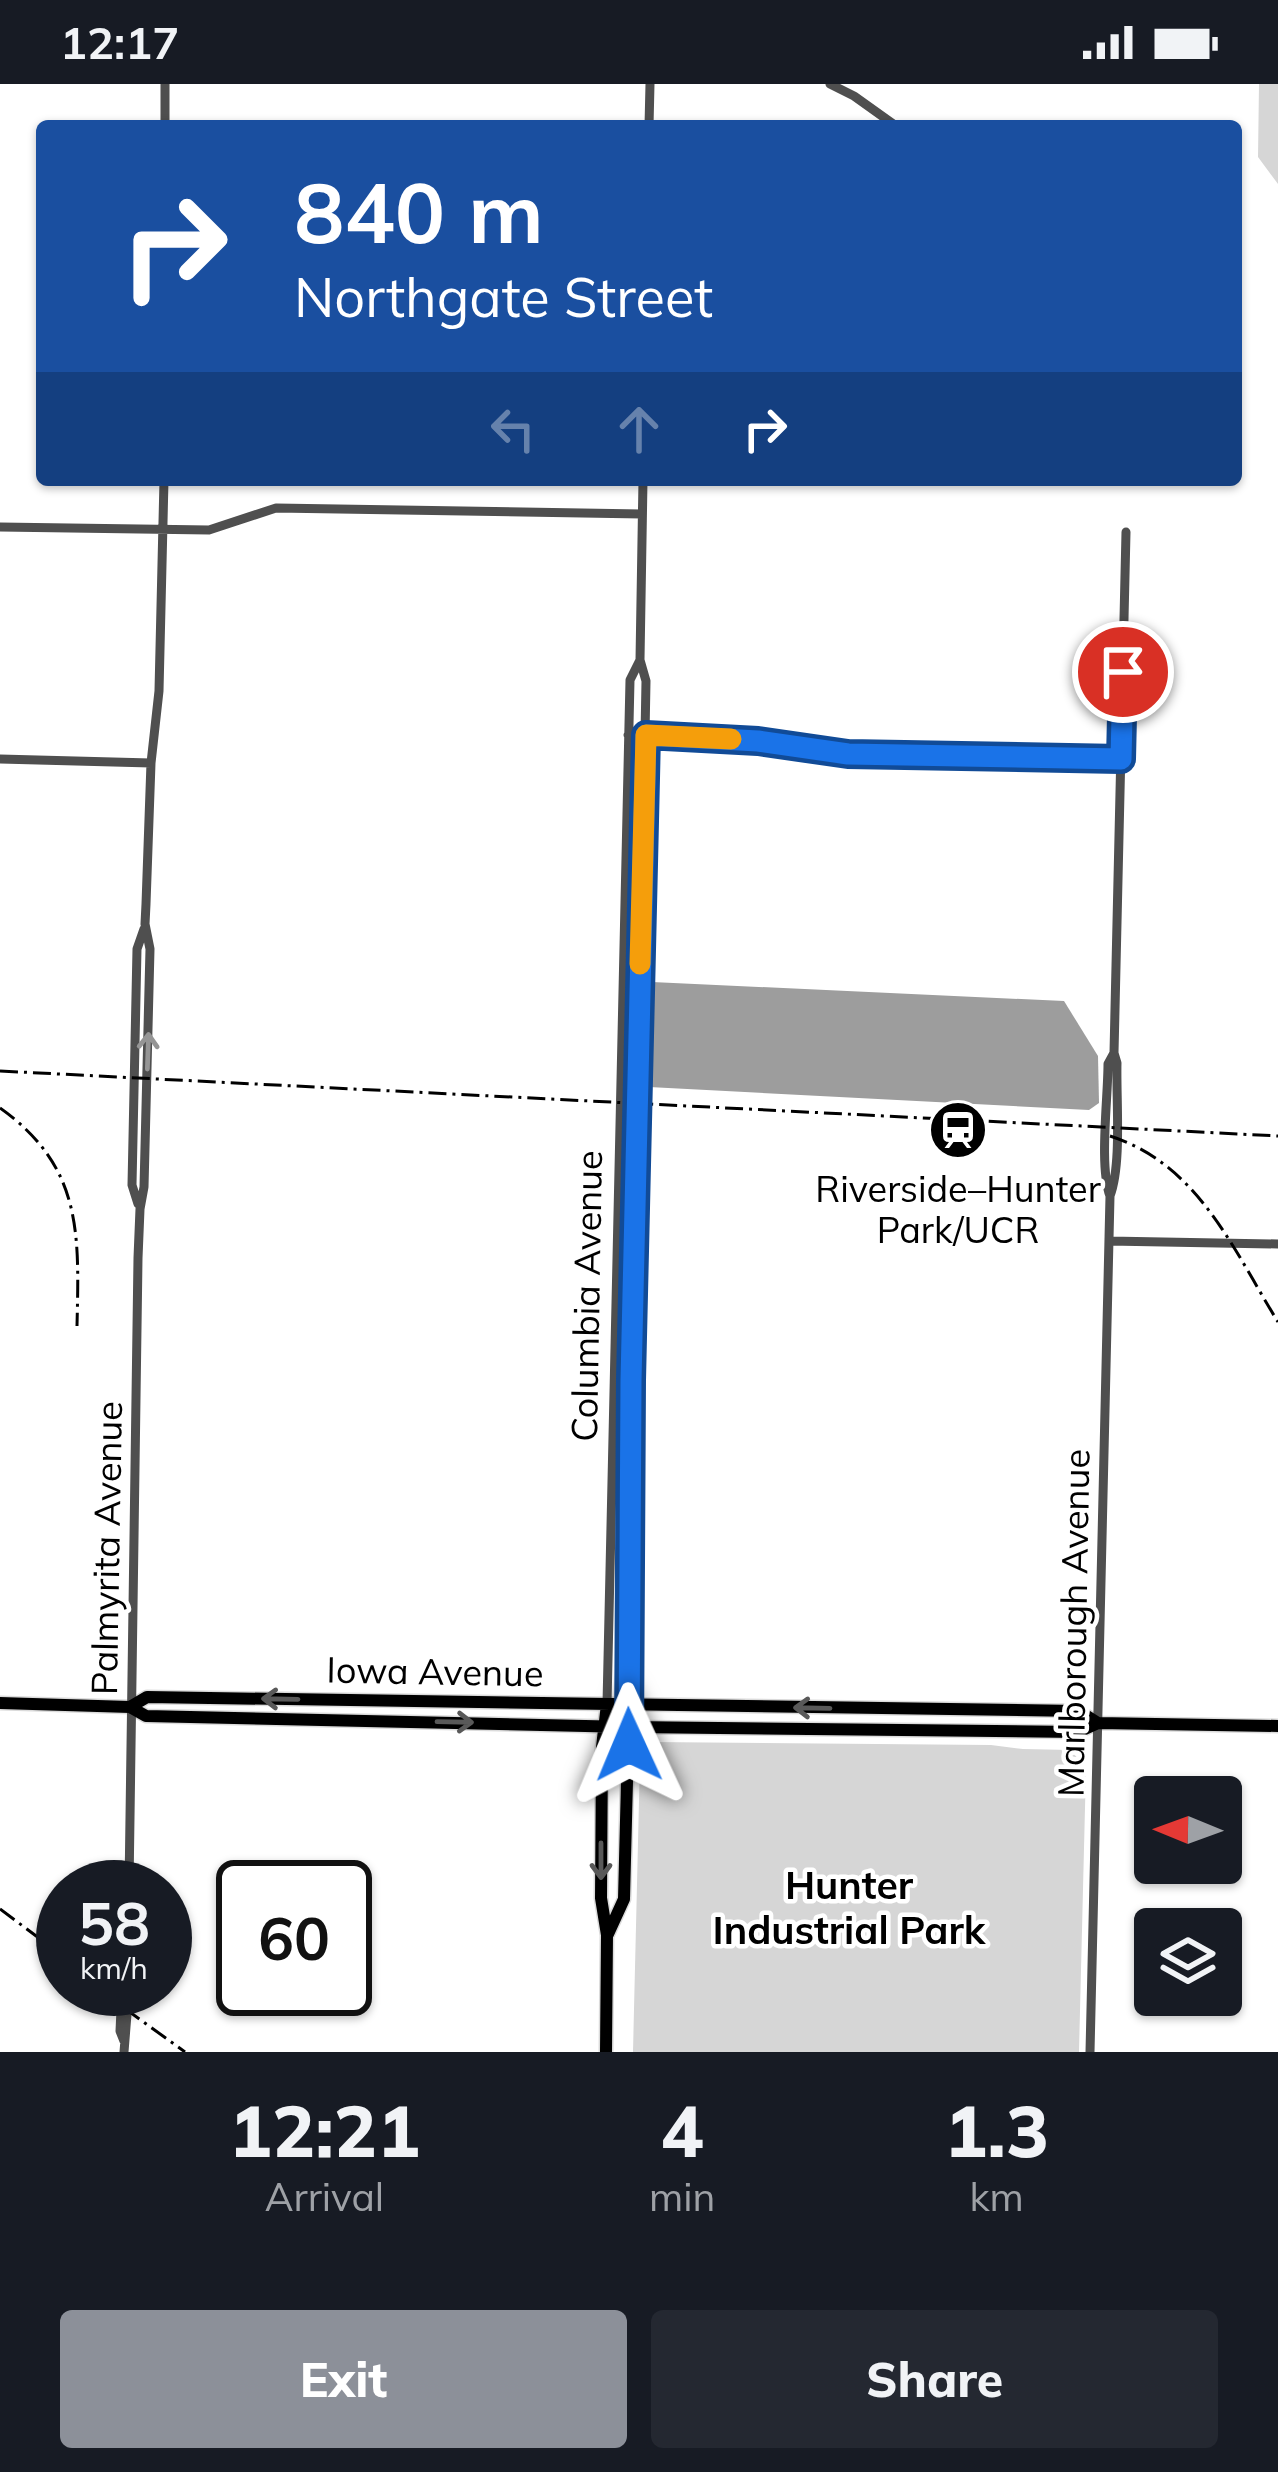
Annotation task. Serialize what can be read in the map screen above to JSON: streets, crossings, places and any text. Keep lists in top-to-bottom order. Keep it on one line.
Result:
{"streets":{"main road":["Columbia Avenue","Iowa Avenue"],"street":["Palmyrita Avenue","Marlborough Avenue"]},"crossings":[["Columbia Avenue","Iowa Avenue"],["Palmyrita Avenue","Iowa Avenue"],["Marlborough Avenue","Iowa Avenue"]],"districts":["Hunter Industrial Park"],"places":{"station":["Riverside–Hunter Park/UCR"]},"north":"left","page":{"status":"12:17","turn":["840 m","Northgate Street"],"speed":"58 km/h","limit":"60","eta":["12:21","Arrival","4","min","1.3","km"],"buttons":["Exit","Share"]}}
